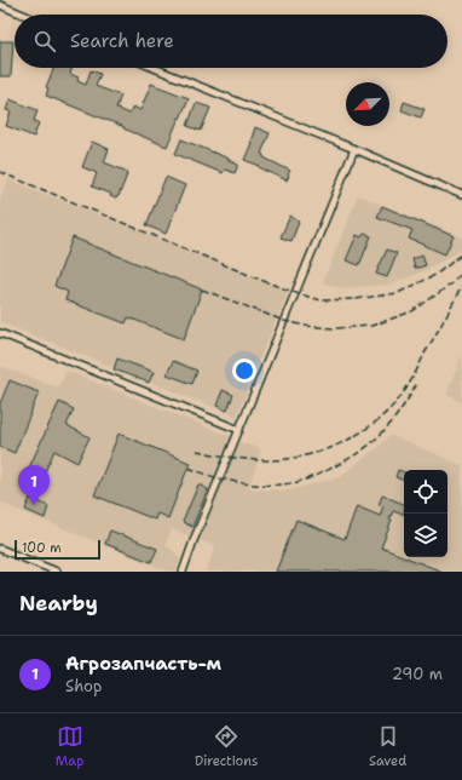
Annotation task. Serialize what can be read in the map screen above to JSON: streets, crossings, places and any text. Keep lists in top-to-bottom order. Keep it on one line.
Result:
{"scale_bar":"100 m","north":"bottom left","page":{"search":"Search here","pins":"1","scale":"100 m","heading":"Nearby","list":[{"mark":"1","name":"Агрозапчасть-м","note":"Shop","value":"290 m"}],"nav":["Map","Directions","Saved"]}}
